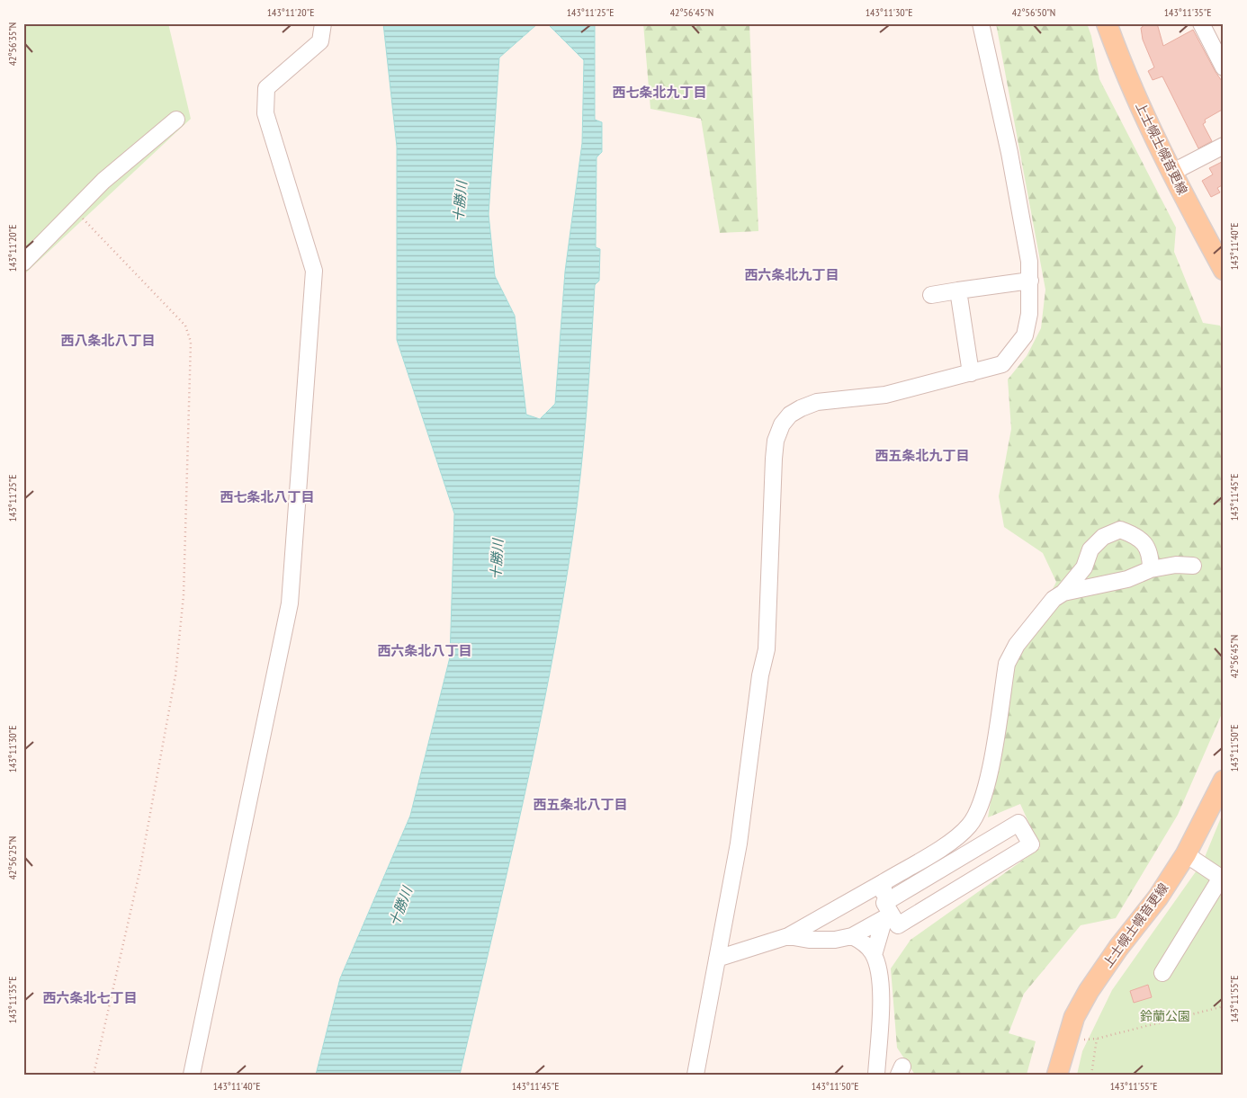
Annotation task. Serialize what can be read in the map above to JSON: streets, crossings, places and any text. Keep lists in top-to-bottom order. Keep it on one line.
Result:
{"streets":{"main road":["上士幌士幌音更線"]},"districts":["西七条北九丁目","西六条北九丁目","西八条北八丁目","西五条北九丁目","西七条北八丁目","西六条北八丁目","西五条北八丁目","西六条北七丁目"],"water":["十勝川"],"parks":["鈴蘭公園"],"coordinates":["143°11'20\"E","143°11'25\"E","42°56'45\"N","143°11'30\"E","42°56'50\"N","143°11'35\"E","42°56'35\"N","143°11'40\"E","143°11'45\"E","143°11'50\"E","42°56'25\"N","143°11'55\"E"]}
